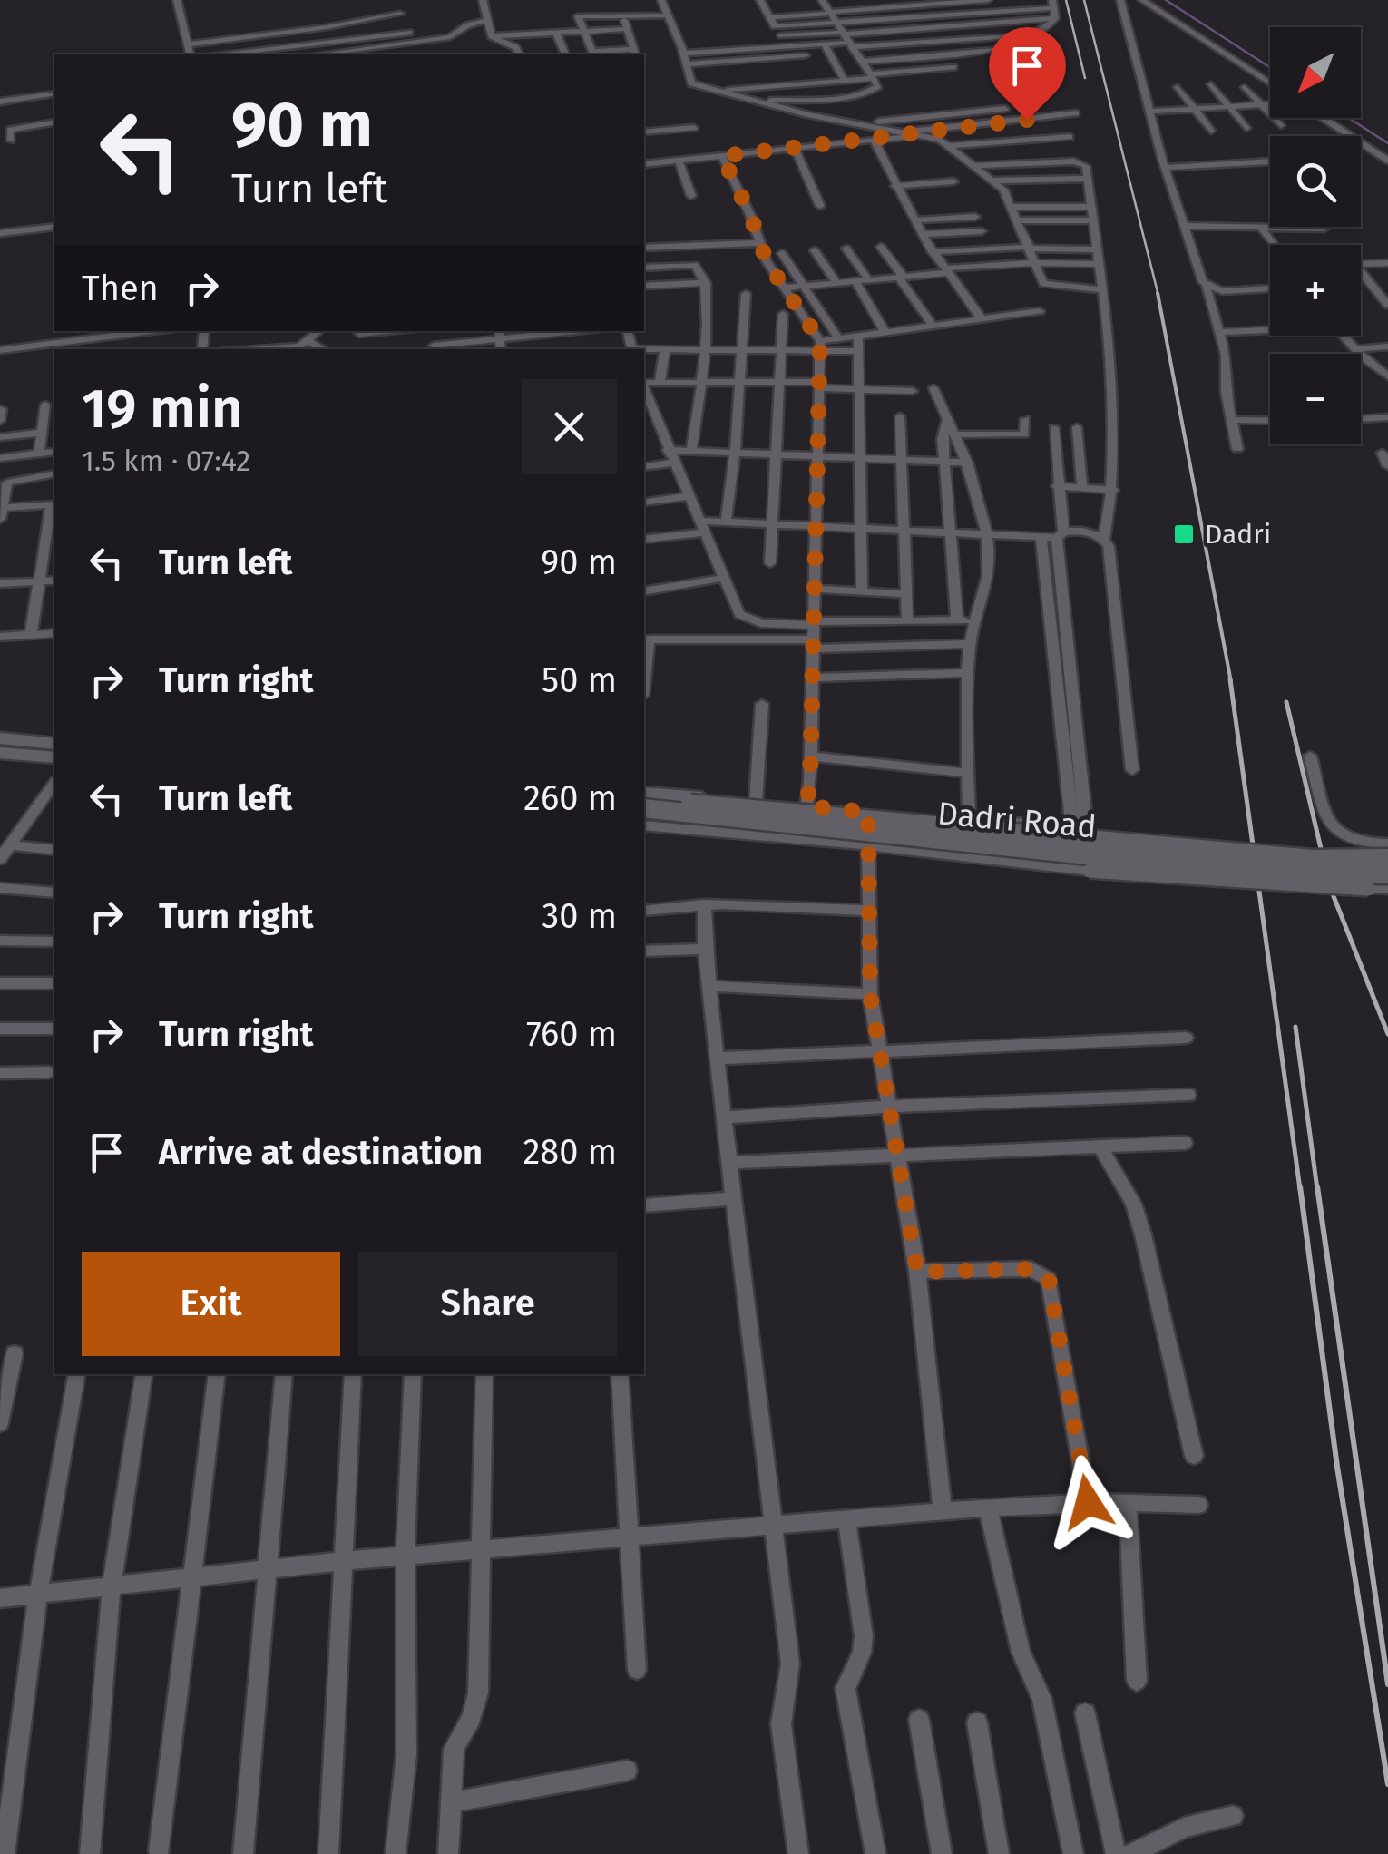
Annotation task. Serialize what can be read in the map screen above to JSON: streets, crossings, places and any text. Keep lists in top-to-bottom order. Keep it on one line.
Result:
{"streets":{"street":["Dadri Road"]},"places":{"transit":["Dadri"]},"north":"bottom left","page":{"map_buttons":["+","−"],"turn":["90 m","Turn left"],"then":"Then","heading":["19 min","1.5 km · 07:42"],"list":[{"name":"Turn left","value":"90 m"},{"name":"Turn right","value":"50 m"},{"name":"Turn left","value":"260 m"},{"name":"Turn right","value":"30 m"},{"name":"Turn right","value":"760 m"},{"name":"Arrive at destination","value":"280 m"}],"buttons":["Exit","Share"]}}
